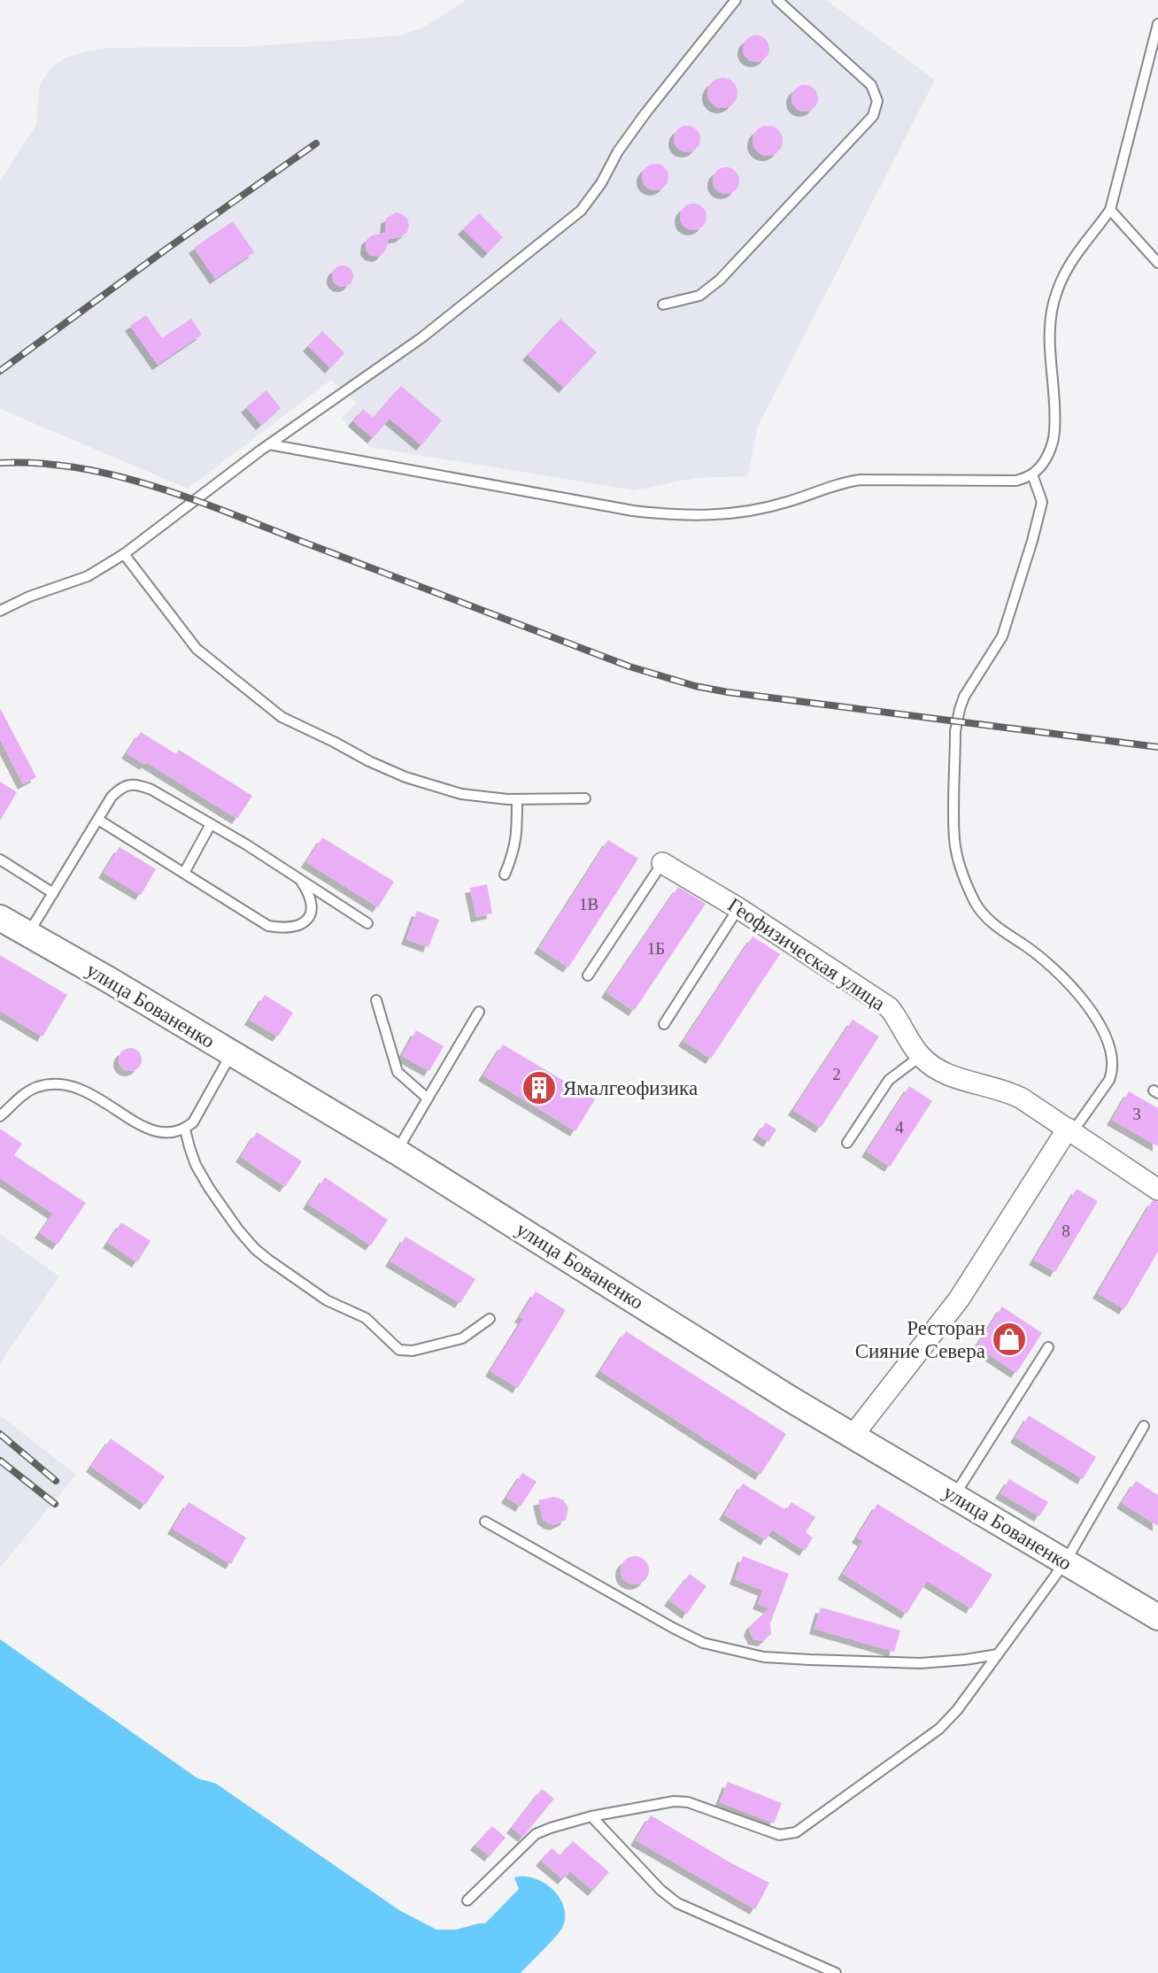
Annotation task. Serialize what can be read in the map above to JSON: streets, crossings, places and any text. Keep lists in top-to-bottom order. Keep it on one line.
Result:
{"streets":{"street":["Геофизическая улица","улица Бованенко"]},"places":{"building":["Ямалгеофизика"],"shop":["Ресторан Сияние Севера"]},"house_numbers":["1В","1Б","2","3","4","8"]}
